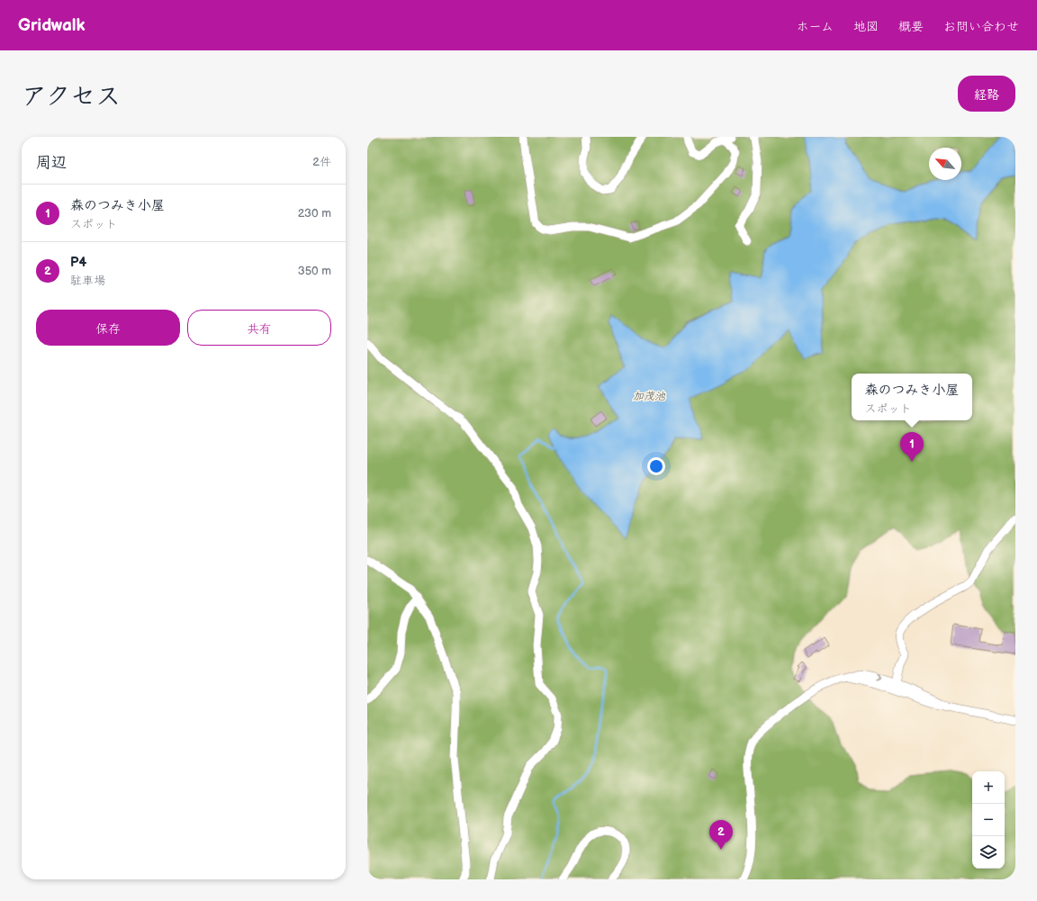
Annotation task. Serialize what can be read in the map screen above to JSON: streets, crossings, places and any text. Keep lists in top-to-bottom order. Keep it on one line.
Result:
{"water":["加茂池"],"north":"top left","page":{"header":"Gridwalk","nav":["ホーム","地図","概要","お問い合わせ"],"title":"アクセス","buttons":["経路",["保存","共有"]],"heading":["周辺","2件"],"list":[{"mark":"1","name":"森のつみき小屋","note":"スポット","value":"230 m"},{"mark":"2","name":"P4","note":"駐車場","value":"350 m"}],"popup":["森のつみき小屋","スポット"],"pins":["1","2"],"map_buttons":["+","−"]}}
